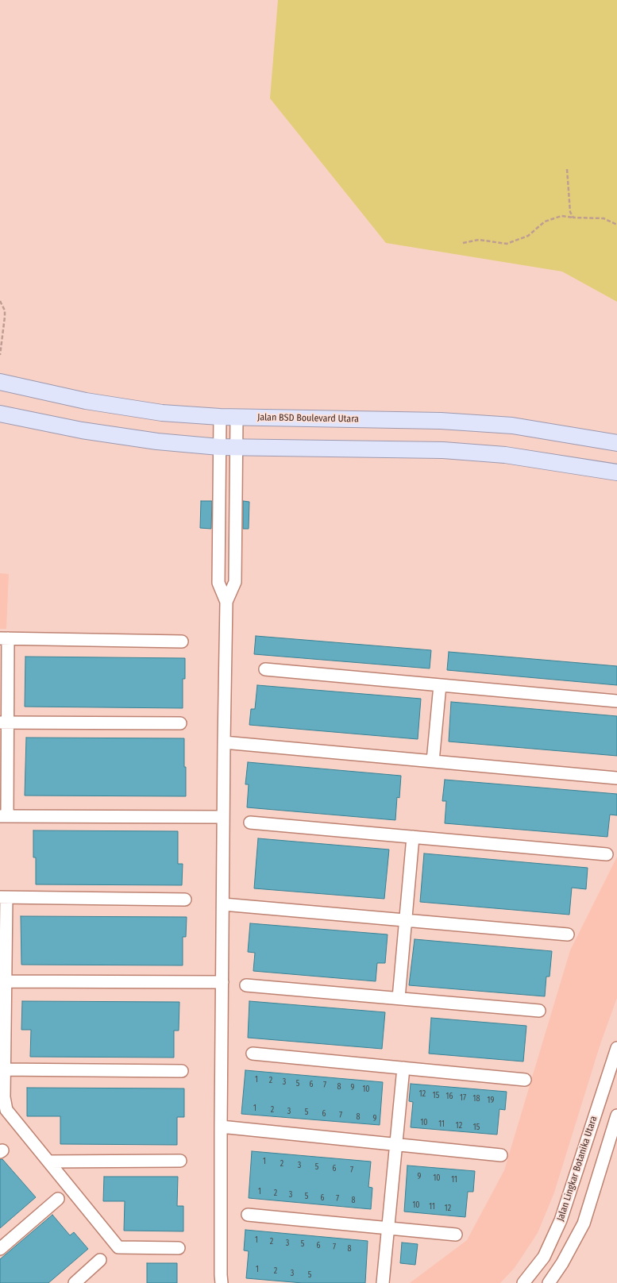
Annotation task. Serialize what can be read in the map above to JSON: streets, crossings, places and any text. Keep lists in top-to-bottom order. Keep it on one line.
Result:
{"streets":{"main road":["Jalan BSD Boulevard Utara"],"street":["Jalan Lingkar Botanika Utara"]},"house_numbers":["1","2","3","5","6","7","8","9","10","12","15","16","17","18","19","1","2","3","5","6","7","8","9","10","11","12","15","1","2","3","5","6","7","9","10","11","1","2","3","5","6","7","8","10","11","12","1","2","3","5","6","7","8","1","2","3","5"]}
